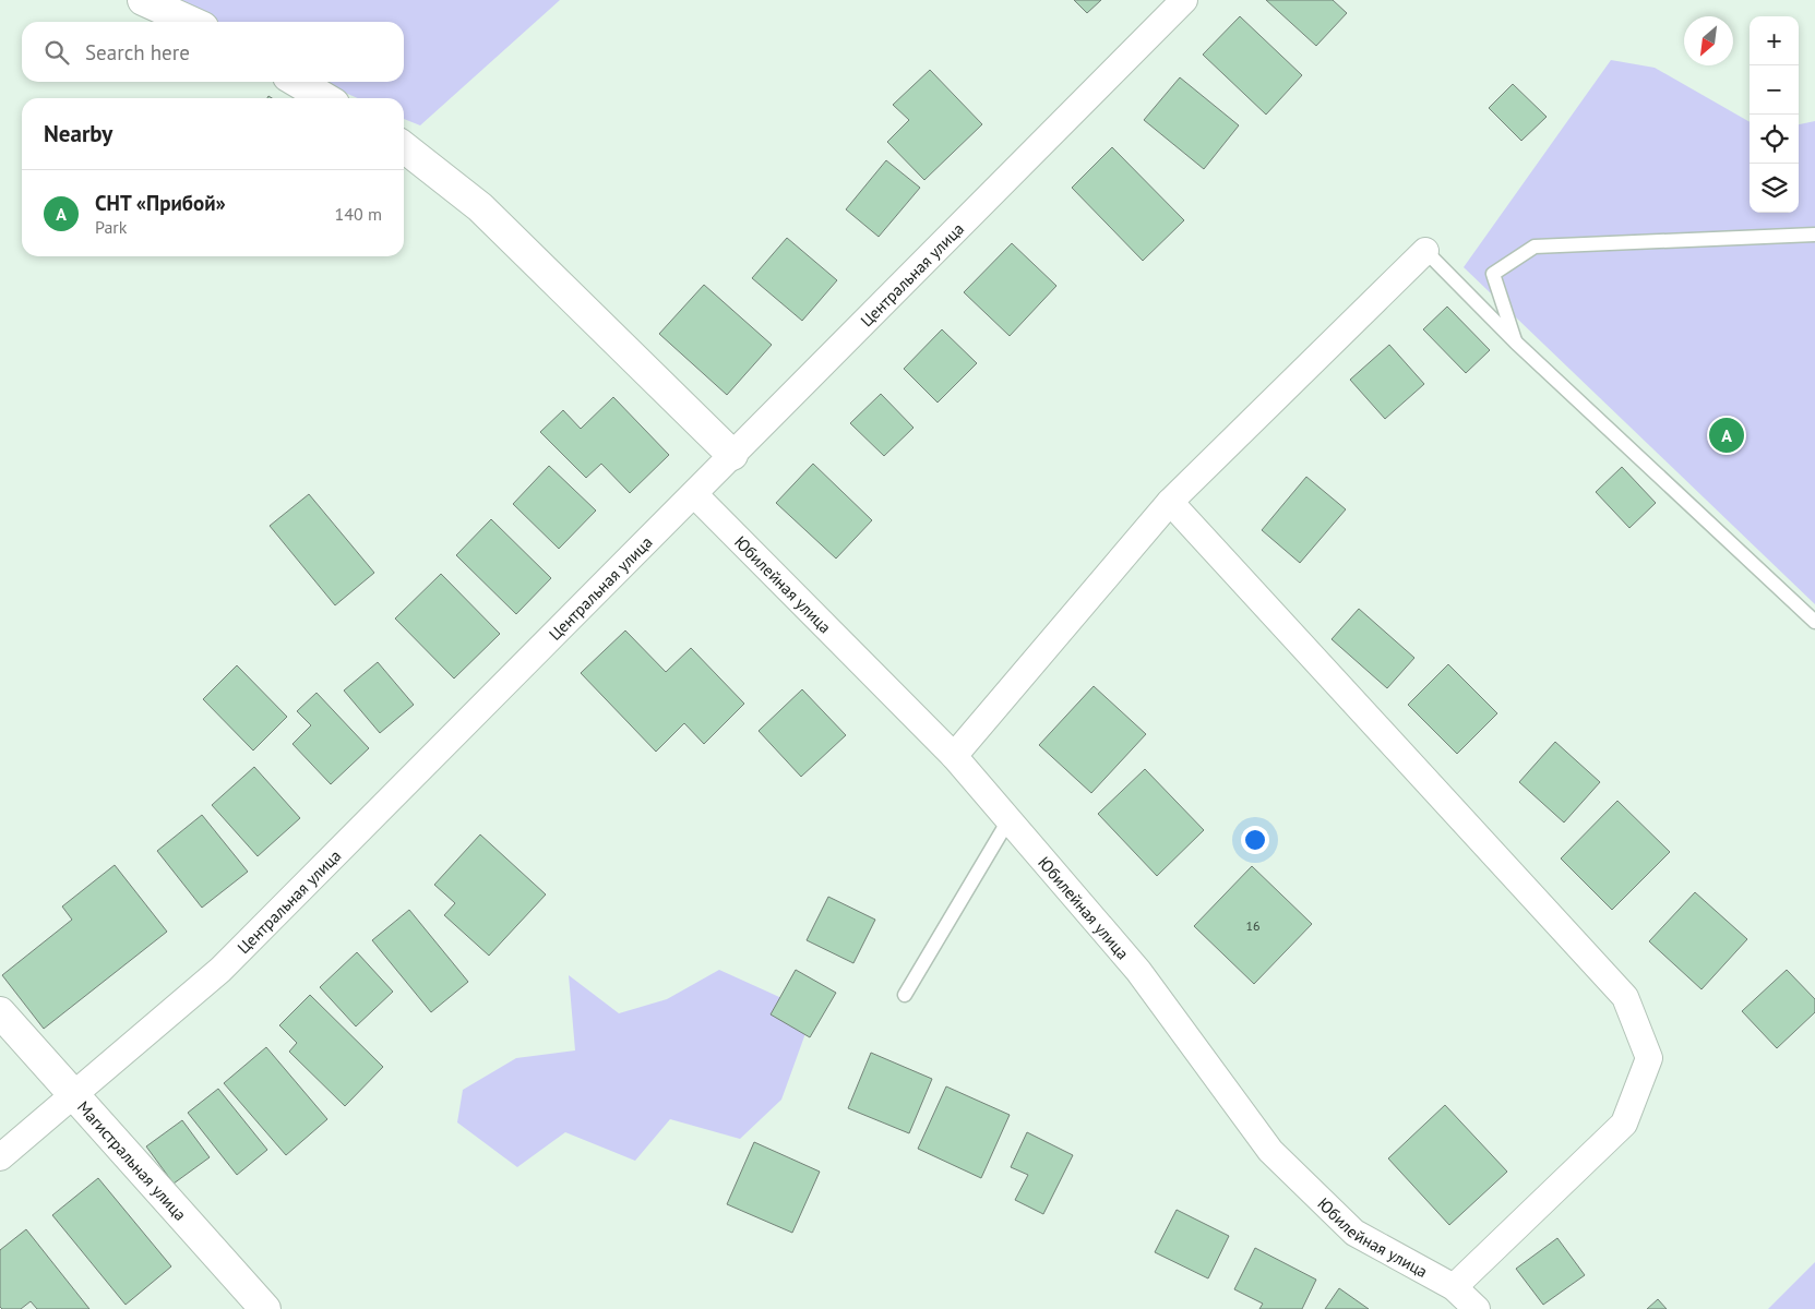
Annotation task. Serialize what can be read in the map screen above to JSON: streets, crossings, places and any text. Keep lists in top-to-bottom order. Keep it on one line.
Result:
{"streets":{"street":["Центральная улица","Юбилейная улица","Магистральная улица"]},"crossings":[["Центральная улица","Юбилейная улица"],["Центральная улица","Магистральная улица"]],"house_numbers":["16"],"north":"bottom left","page":{"map_buttons":["+","−"],"search":"Search here","heading":"Nearby","list":[{"mark":"A","name":"СНТ «Прибой»","note":"Park","value":"140 m"}],"pins":"A"}}
